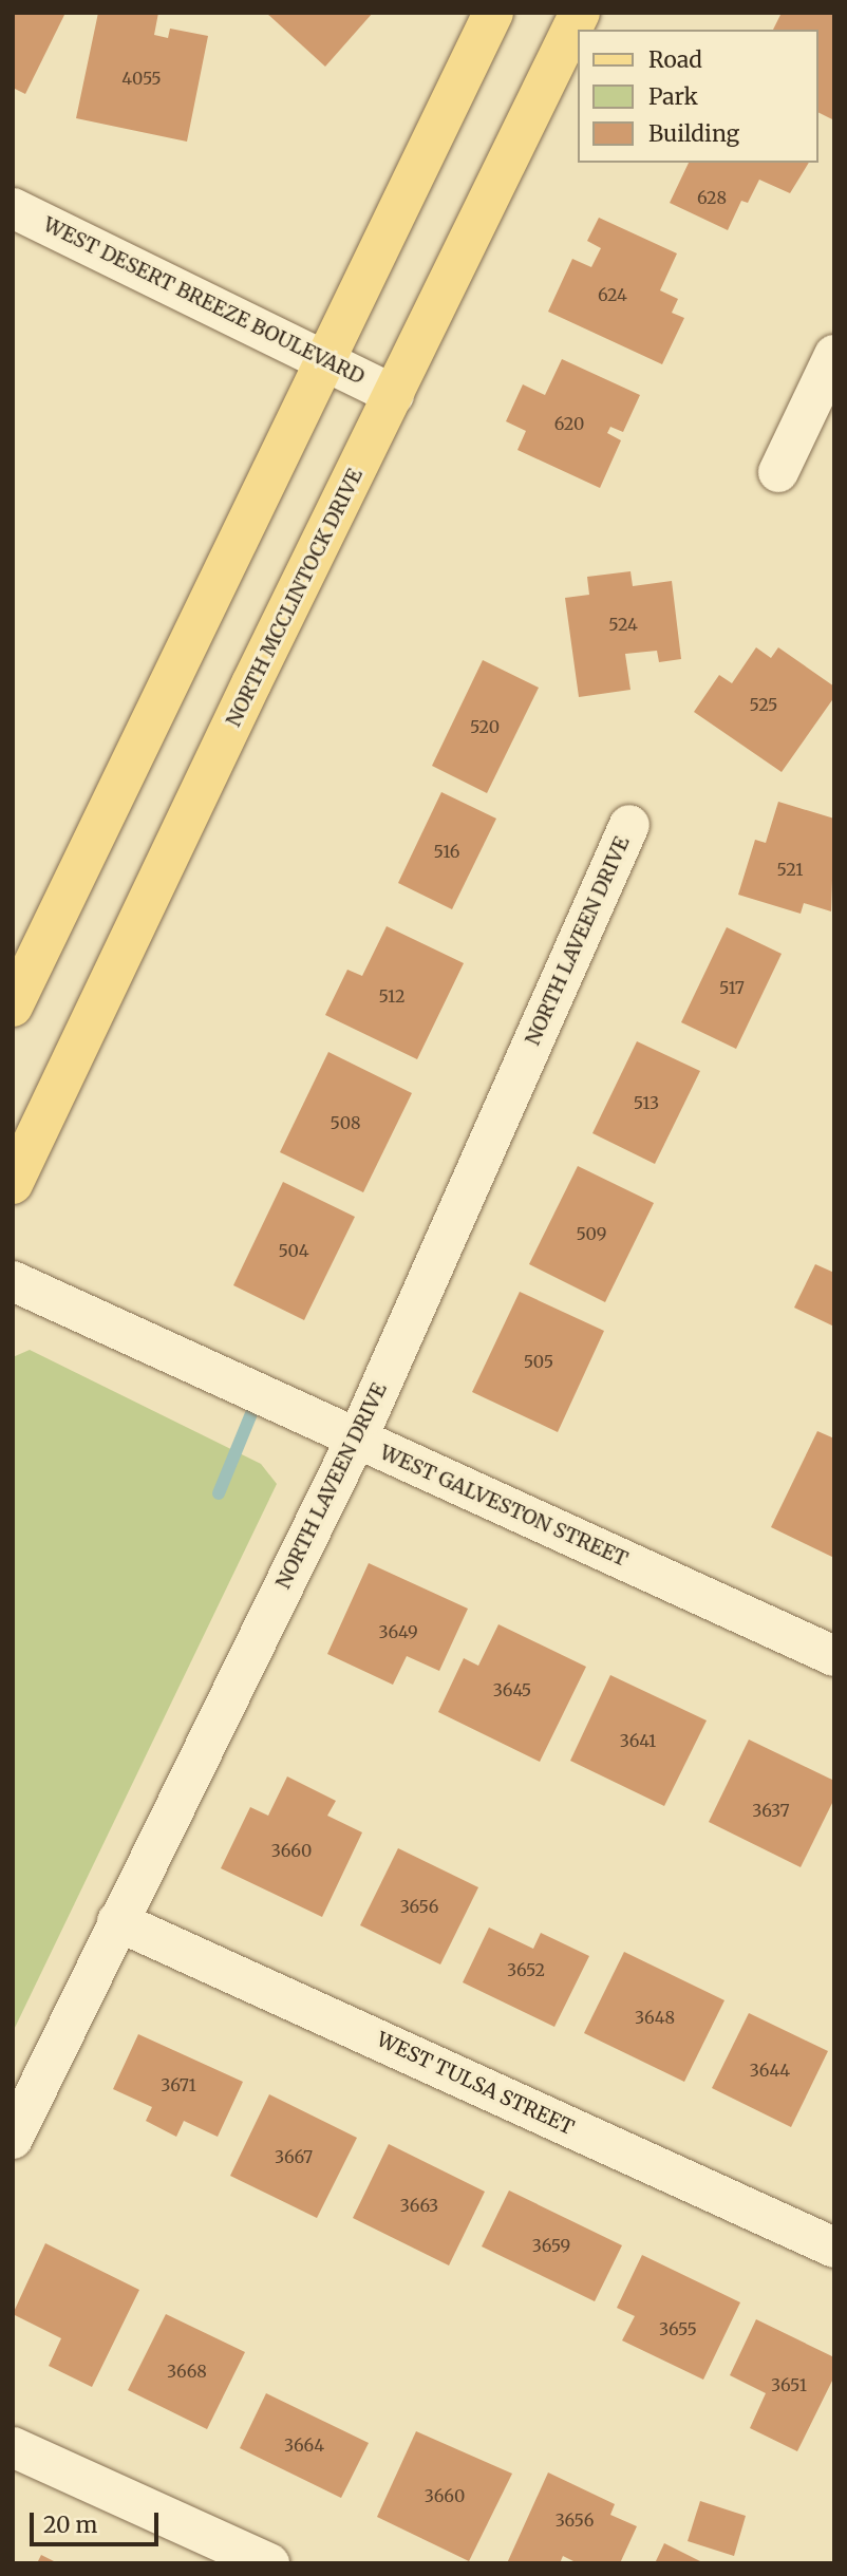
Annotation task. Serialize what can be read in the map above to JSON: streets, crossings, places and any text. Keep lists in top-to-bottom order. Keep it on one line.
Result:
{"streets":{"main road":["NORTH MCCLINTOCK DRIVE"],"street":["WEST DESERT BREEZE BOULEVARD","NORTH LAVEEN DRIVE","WEST GALVESTON STREET","WEST TULSA STREET"]},"crossings":[["WEST DESERT BREEZE BOULEVARD","NORTH MCCLINTOCK DRIVE"],["NORTH LAVEEN DRIVE","WEST GALVESTON STREET"],["NORTH LAVEEN DRIVE","WEST TULSA STREET"]],"house_numbers":["4055","628","624","620","524","525","520","516","521","517","512","513","508","509","504","505","3649","3645","3641","3637","3660","3656","3652","3648","3644","3671","3667","3663","3659","3655","3668","3651","3664","3660","3656"],"legend":["Road","Park","Building"],"scale_bar":"20 m"}
